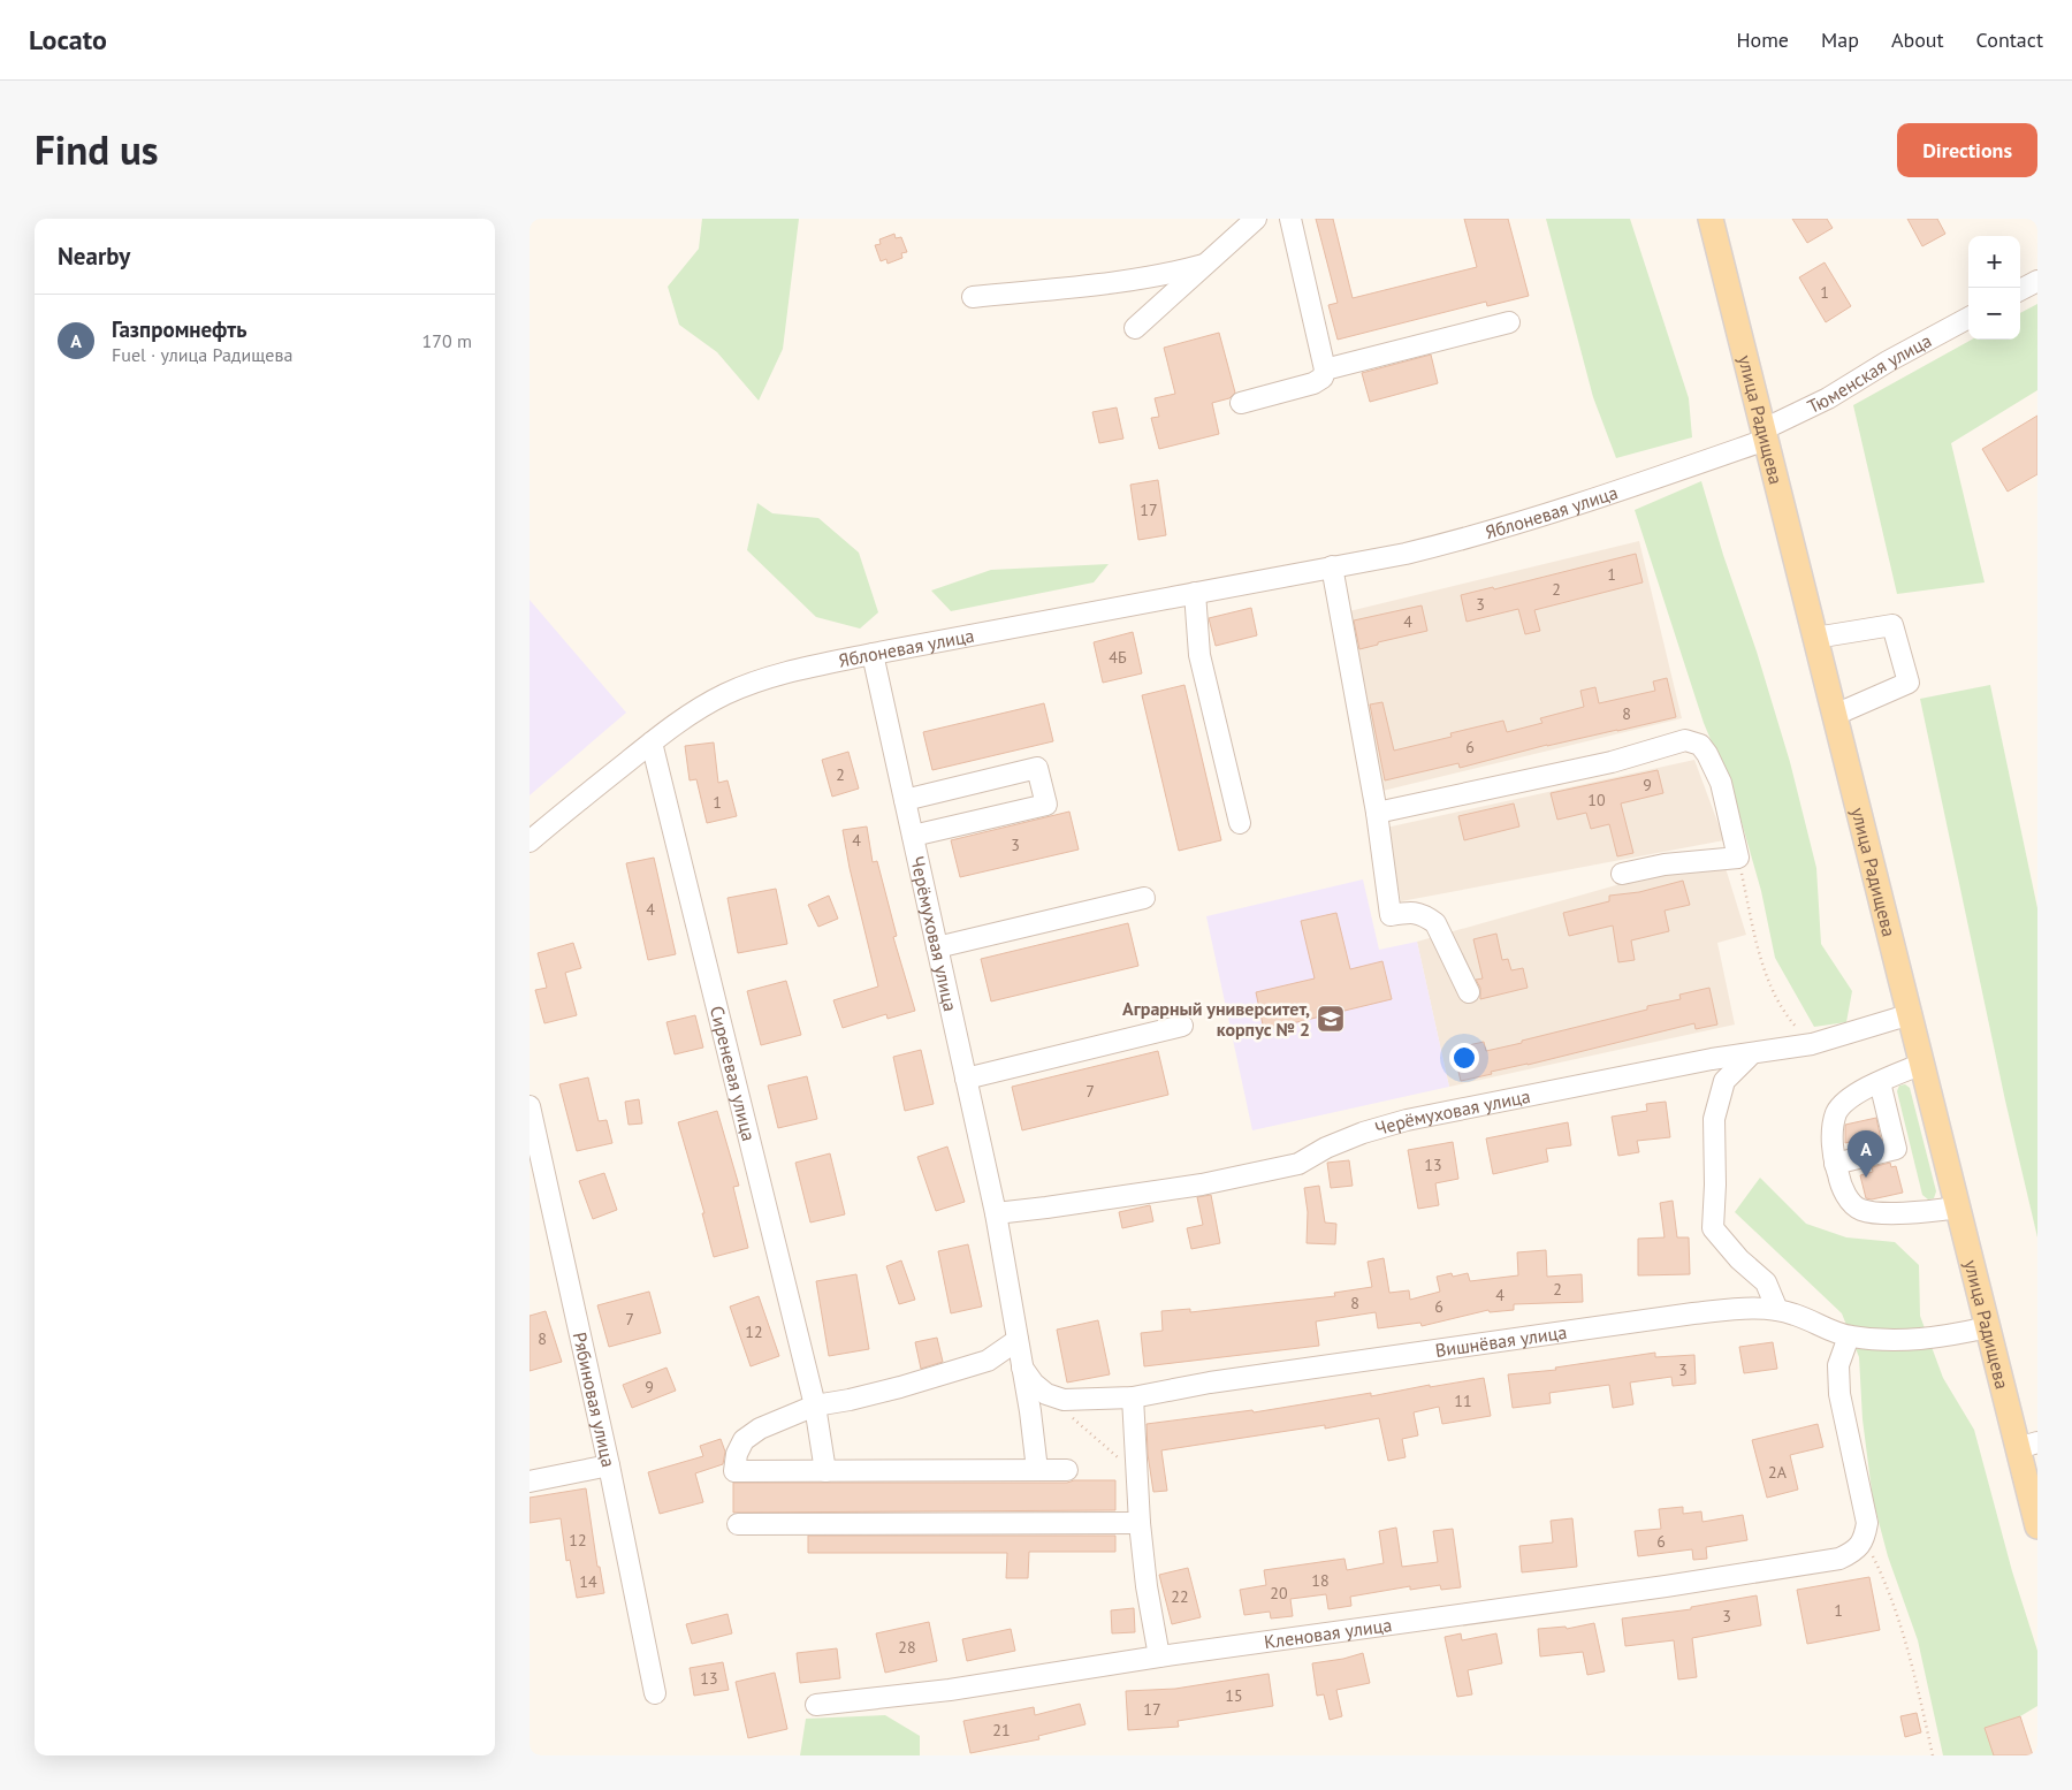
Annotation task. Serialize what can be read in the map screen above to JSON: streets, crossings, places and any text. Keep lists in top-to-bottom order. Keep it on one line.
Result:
{"streets":{"main road":["улица Радищева"],"street":["Тюменская улица","Яблоневая улица","Черёмуховая улица","Сиреневая улица","Вишнёвая улица","Рябиновая улица","Кленовая улица"]},"crossings":[["Тюменская улица","улица Радищева"],["Тюменская улица","Яблоневая улица"],["улица Радищева","Яблоневая улица"],["улица Радищева","Черёмуховая улица"],["улица Радищева","Вишнёвая улица"],["Яблоневая улица","Черёмуховая улица"],["Яблоневая улица","Сиреневая улица"],["Черёмуховая улица","Вишнёвая улица"]],"places":{"school or university":["Аграрный университет, корпус № 2"]},"house_numbers":["1","17","1","2","3","4","4Б","8","6","2","9","10","1","4","3","4","7","13","2","4","8","6","7","12","8","3","9","11","2А","12","6","18","14","20","22","1","3","28","13","15","17","21"],"page":{"header":"Locato","nav":["Home","Map","About","Contact"],"title":"Find us","buttons":"Directions","heading":"Nearby","map_buttons":["+","−"],"list":[{"mark":"A","name":"Газпромнефть","note":"Fuel · улица Радищева","value":"170 m"}],"pins":"A"}}
